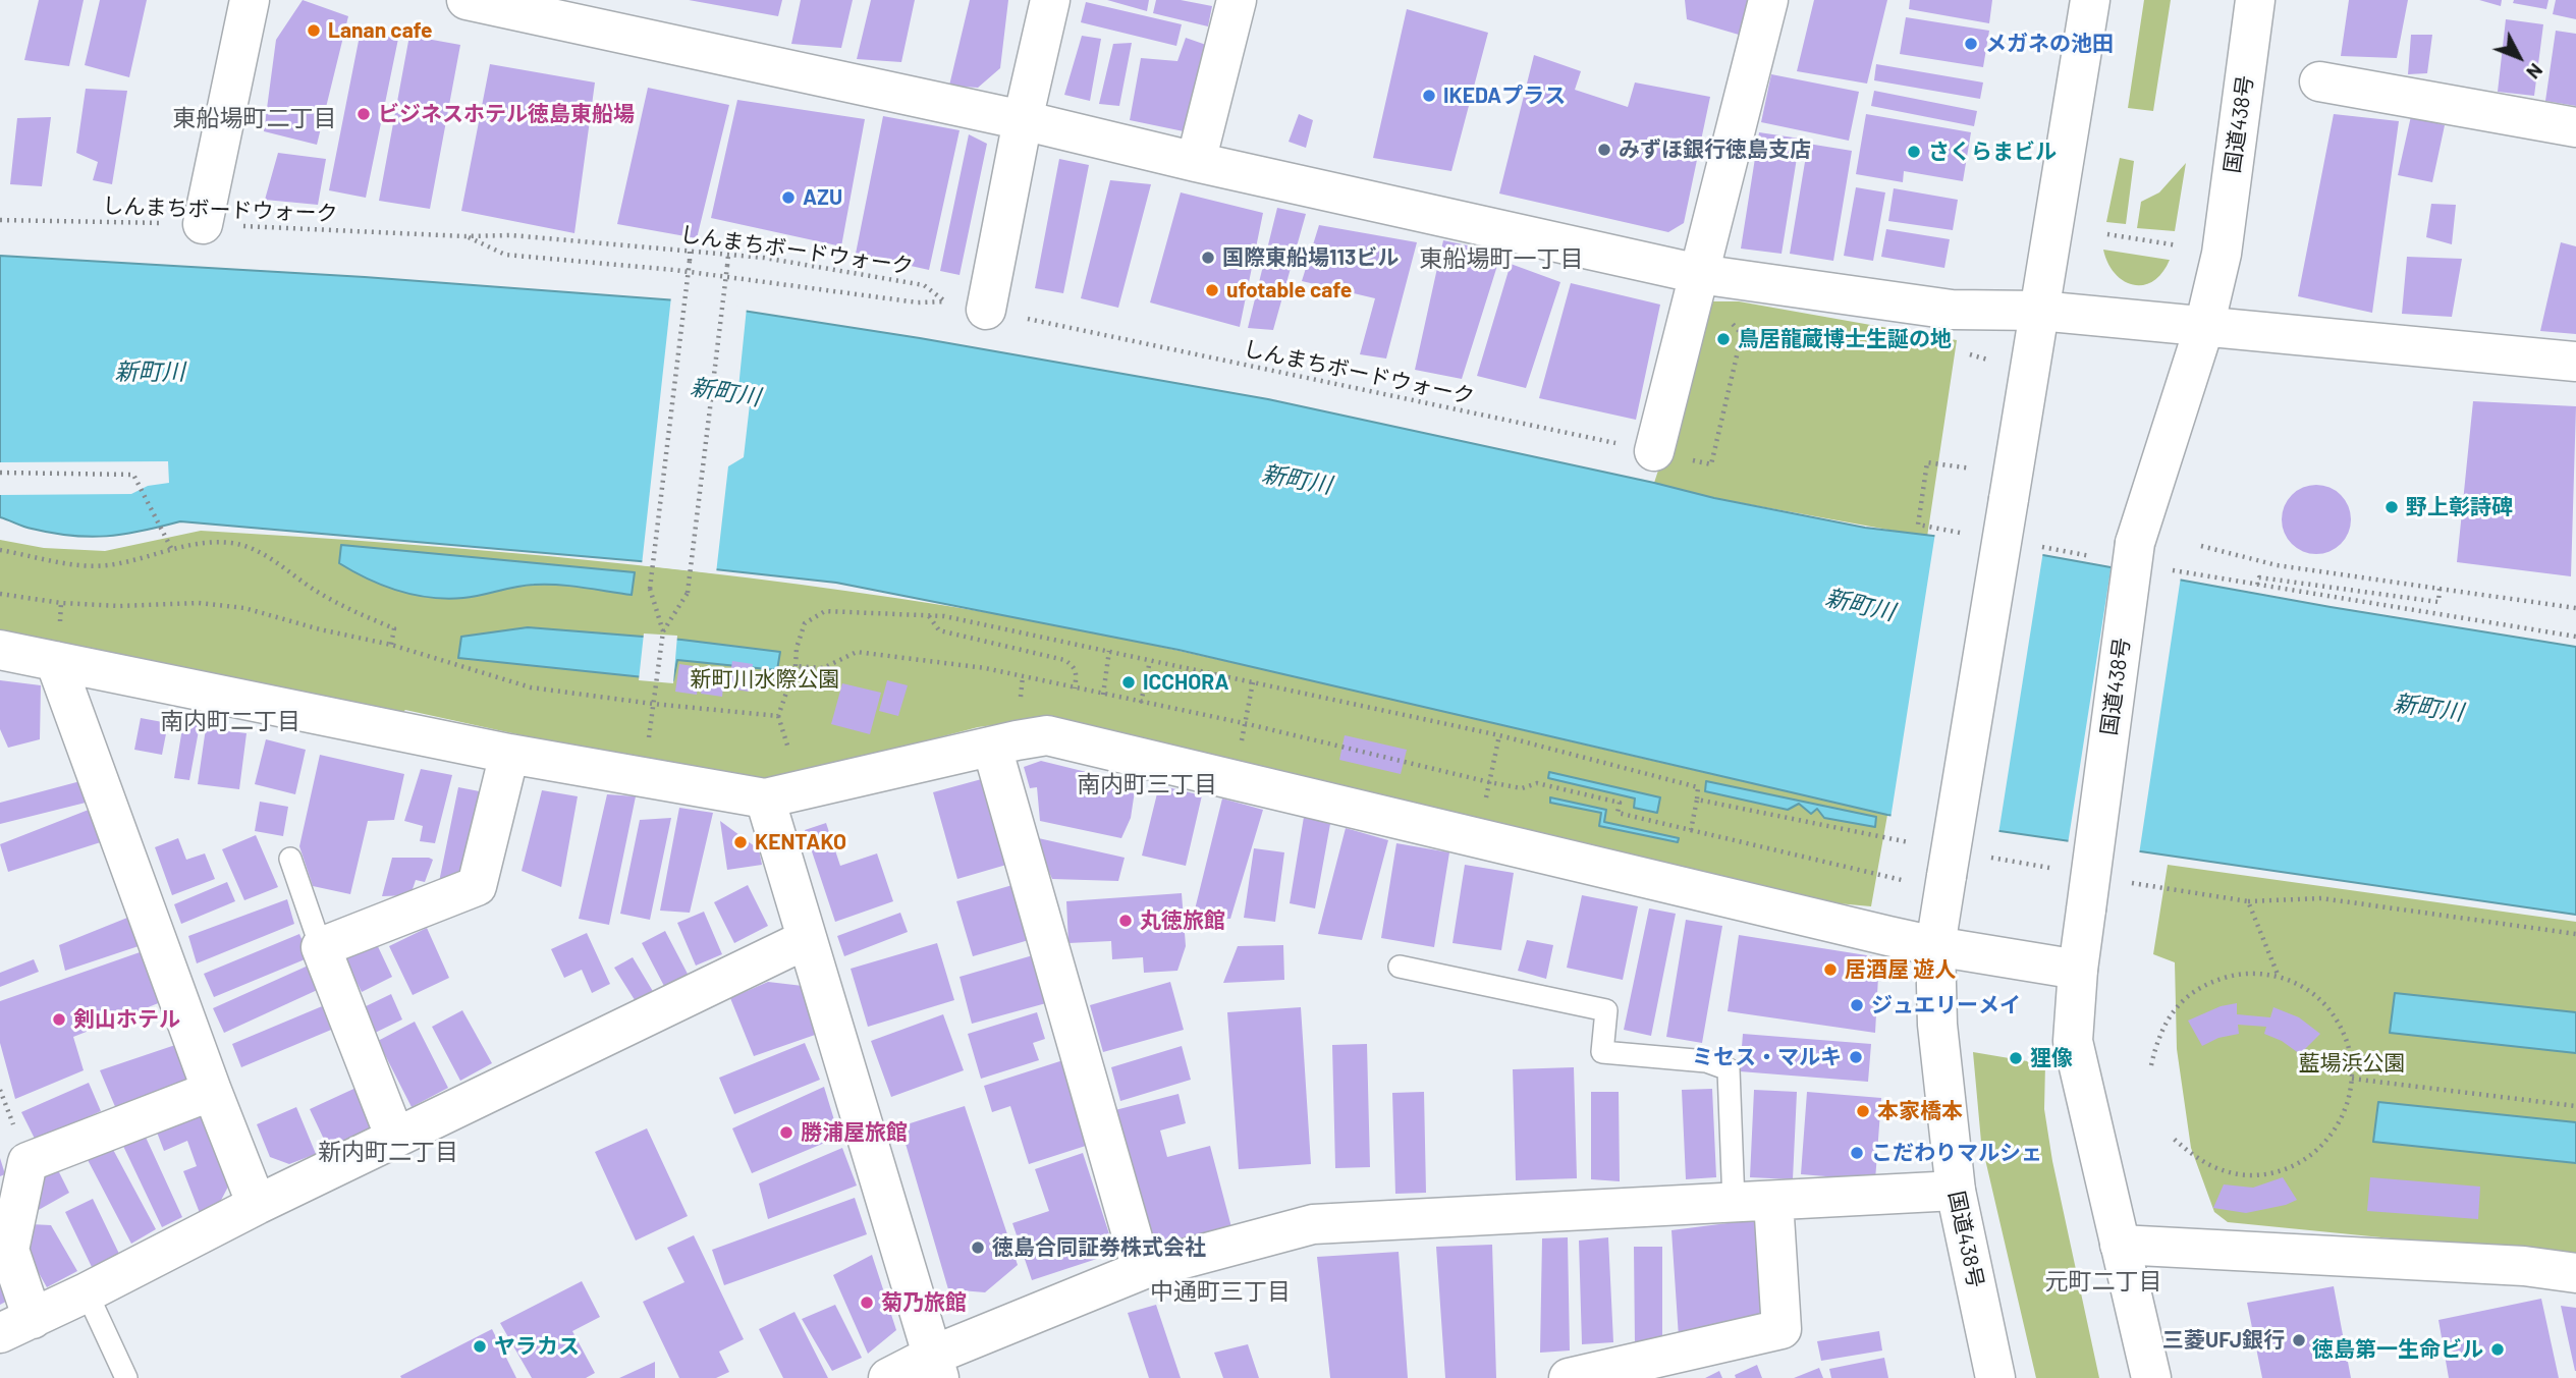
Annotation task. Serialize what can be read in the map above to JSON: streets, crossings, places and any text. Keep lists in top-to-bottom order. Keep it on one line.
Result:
{"streets":{"main road":["国道438号"],"path":["しんまちボードウォーク"]},"districts":["東船場町二丁目","東船場町一丁目","南内町二丁目","南内町三丁目","新内町二丁目","元町二丁目","中通町三丁目"],"water":["新町川"],"parks":["新町川水際公園","藍場浜公園"],"places":["Lanan cafe","メガネの池田","IKEDAプラス","ビジネスホテル徳島東船場","みずほ銀行徳島支店","さくらまビル","AZU","国際東船場113ビル","ufotable cafe","鳥居龍蔵博士生誕の地","野上彰詩碑","ICCHORA","KENTAKO","丸徳旅館","居酒屋 遊人","ジュエリーメイ","剣山ホテル","ミセス・マルキ","狸像","本家橋本","勝浦屋旅館","こだわりマルシェ","徳島合同証券株式会社","菊乃旅館","三菱UFJ銀行","ヤラカス","徳島第一生命ビル"],"north":"bottom right"}
